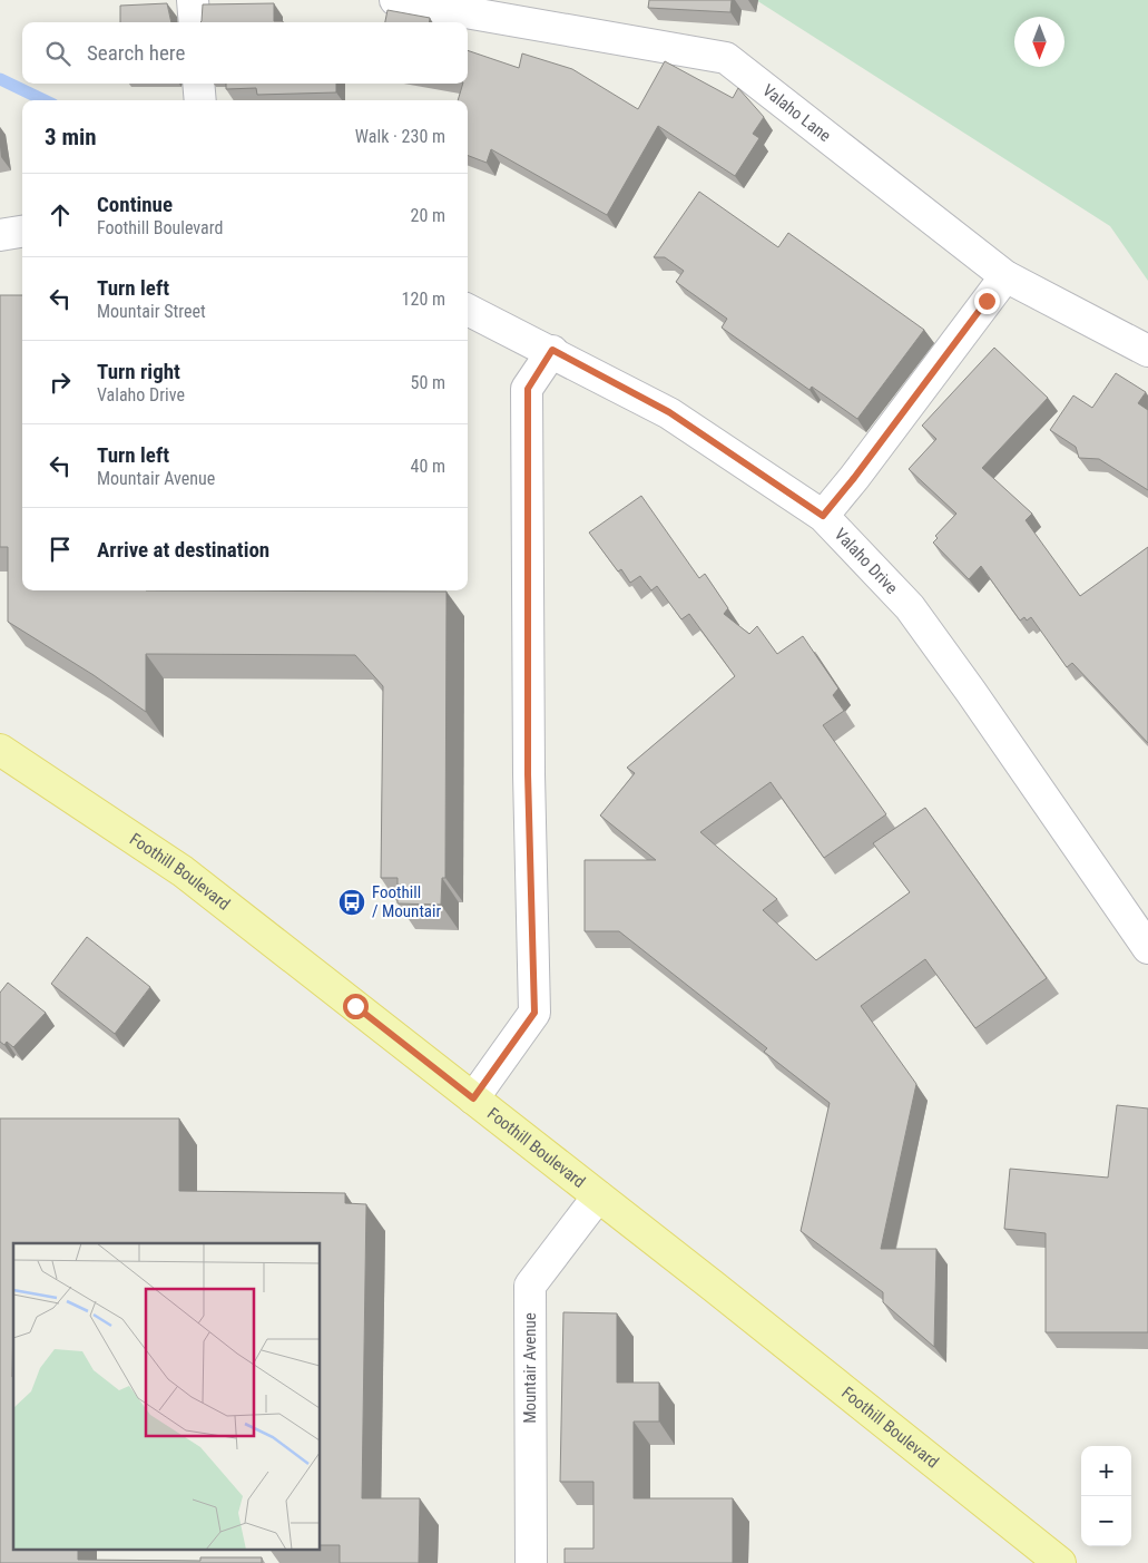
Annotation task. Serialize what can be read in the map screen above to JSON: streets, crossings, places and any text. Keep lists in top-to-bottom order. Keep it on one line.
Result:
{"streets":{"main road":["Foothill Boulevard"],"street":["Valaho Lane","Valaho Drive","Mountair Avenue"]},"crossings":[["Foothill Boulevard","Mountair Avenue"]],"places":{"bus stop":["Foothill / Mountair"]},"north":"bottom","page":{"search":"Search here","heading":["3 min","Walk · 230 m"],"list":[["Continue","Foothill Boulevard","20 m"],["Turn left","Mountair Street","120 m"],["Turn right","Valaho Drive","50 m"],["Turn left","Mountair Avenue","40 m"],"Arrive at destination"],"map_buttons":["+","−"]}}
